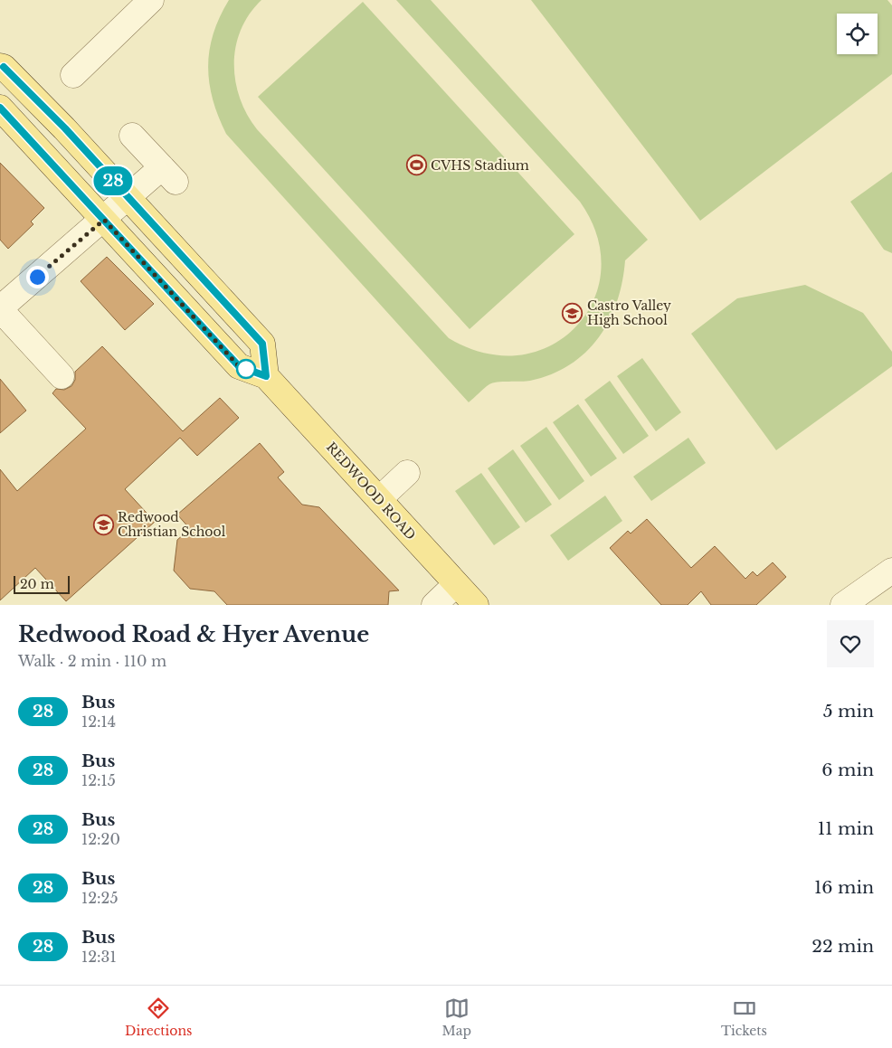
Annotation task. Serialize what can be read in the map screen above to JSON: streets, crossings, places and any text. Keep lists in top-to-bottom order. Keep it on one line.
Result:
{"streets":{"main road":["REDWOOD ROAD"]},"places":{"sports":["CVHS Stadium"],"school or university":["Castro Valley High School","Redwood Christian School"]},"lines":["bus line 28"],"scale_bar":"20 m","page":{"on_map":"28","scale":"20 m","heading":["Redwood Road & Hyer Avenue","Walk · 2 min · 110 m"],"list":[{"mark":"28","name":"Bus","note":"12:14","value":"5 min"},{"mark":"28","name":"Bus","note":"12:15","value":"6 min"},{"mark":"28","name":"Bus","note":"12:20","value":"11 min"},{"mark":"28","name":"Bus","note":"12:25","value":"16 min"},{"mark":"28","name":"Bus","note":"12:31","value":"22 min"}],"tabs":["Directions","Map","Tickets"]}}
